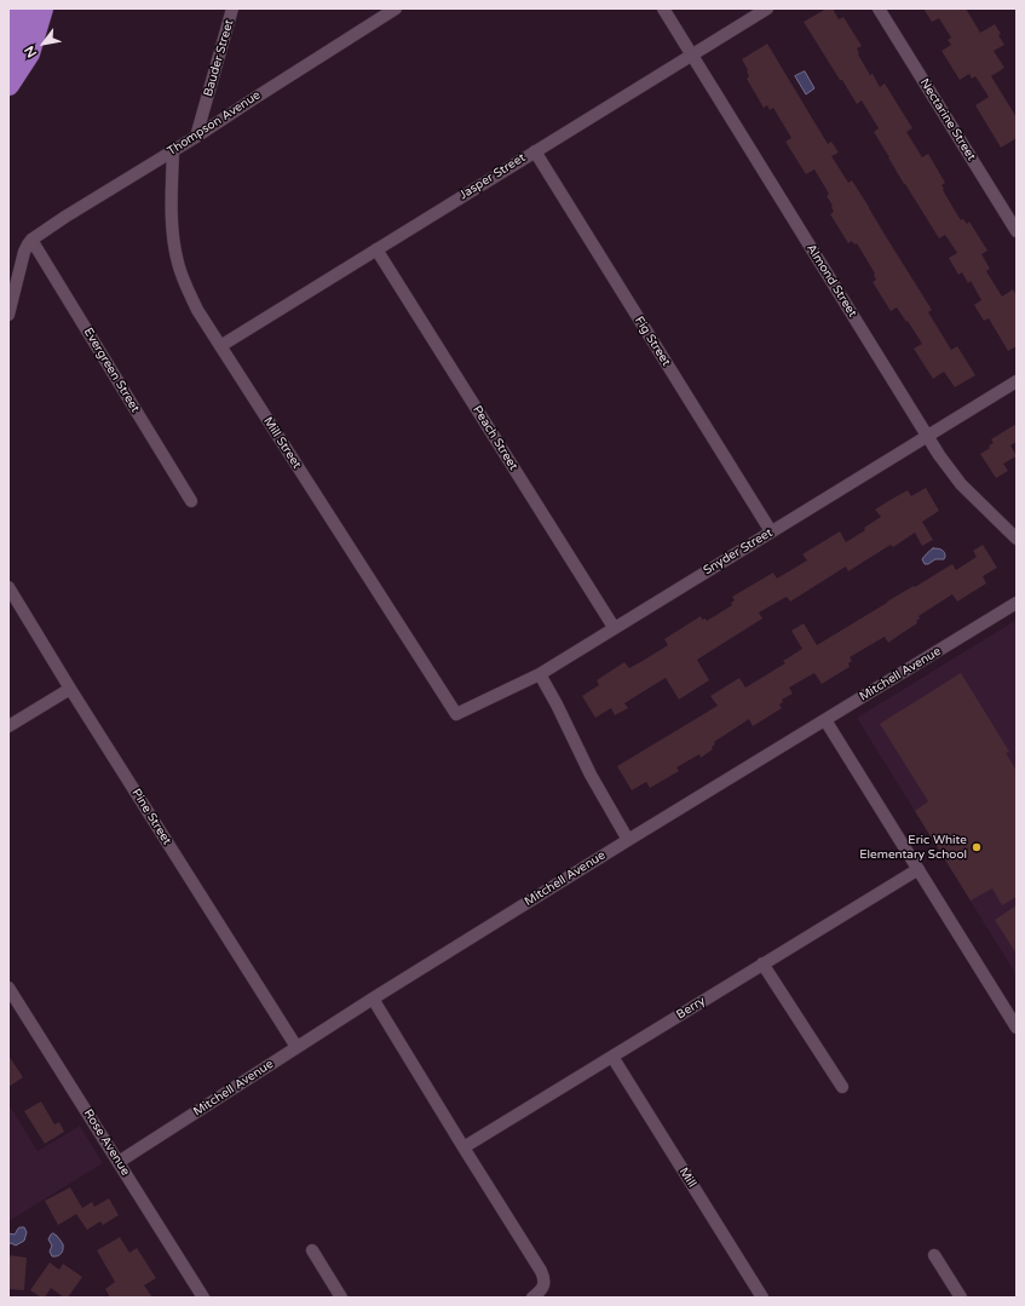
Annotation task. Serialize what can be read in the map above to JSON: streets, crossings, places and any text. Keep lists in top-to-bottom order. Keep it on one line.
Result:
{"streets":{"street":["Bauder Street","Nectarine Street","Thompson Avenue","Jasper Street","Almond Street","Fig Street","Evergreen Street","Peach Street","Mill Street","Snyder Street","Mitchell Avenue","Pine Street","Berry","Rose Avenue","Mill"]},"crossings":[["Bauder Street","Thompson Avenue"],["Thompson Avenue","Evergreen Street"],["Thompson Avenue","Mill Street"],["Jasper Street","Almond Street"],["Jasper Street","Fig Street"],["Jasper Street","Peach Street"],["Jasper Street","Mill Street"],["Almond Street","Snyder Street"],["Fig Street","Snyder Street"],["Peach Street","Snyder Street"],["Mill Street","Snyder Street"],["Mitchell Avenue","Pine Street"],["Mitchell Avenue","Rose Avenue"],["Berry","Mill"]],"places":["Eric White Elementary School"],"north":"bottom left"}
